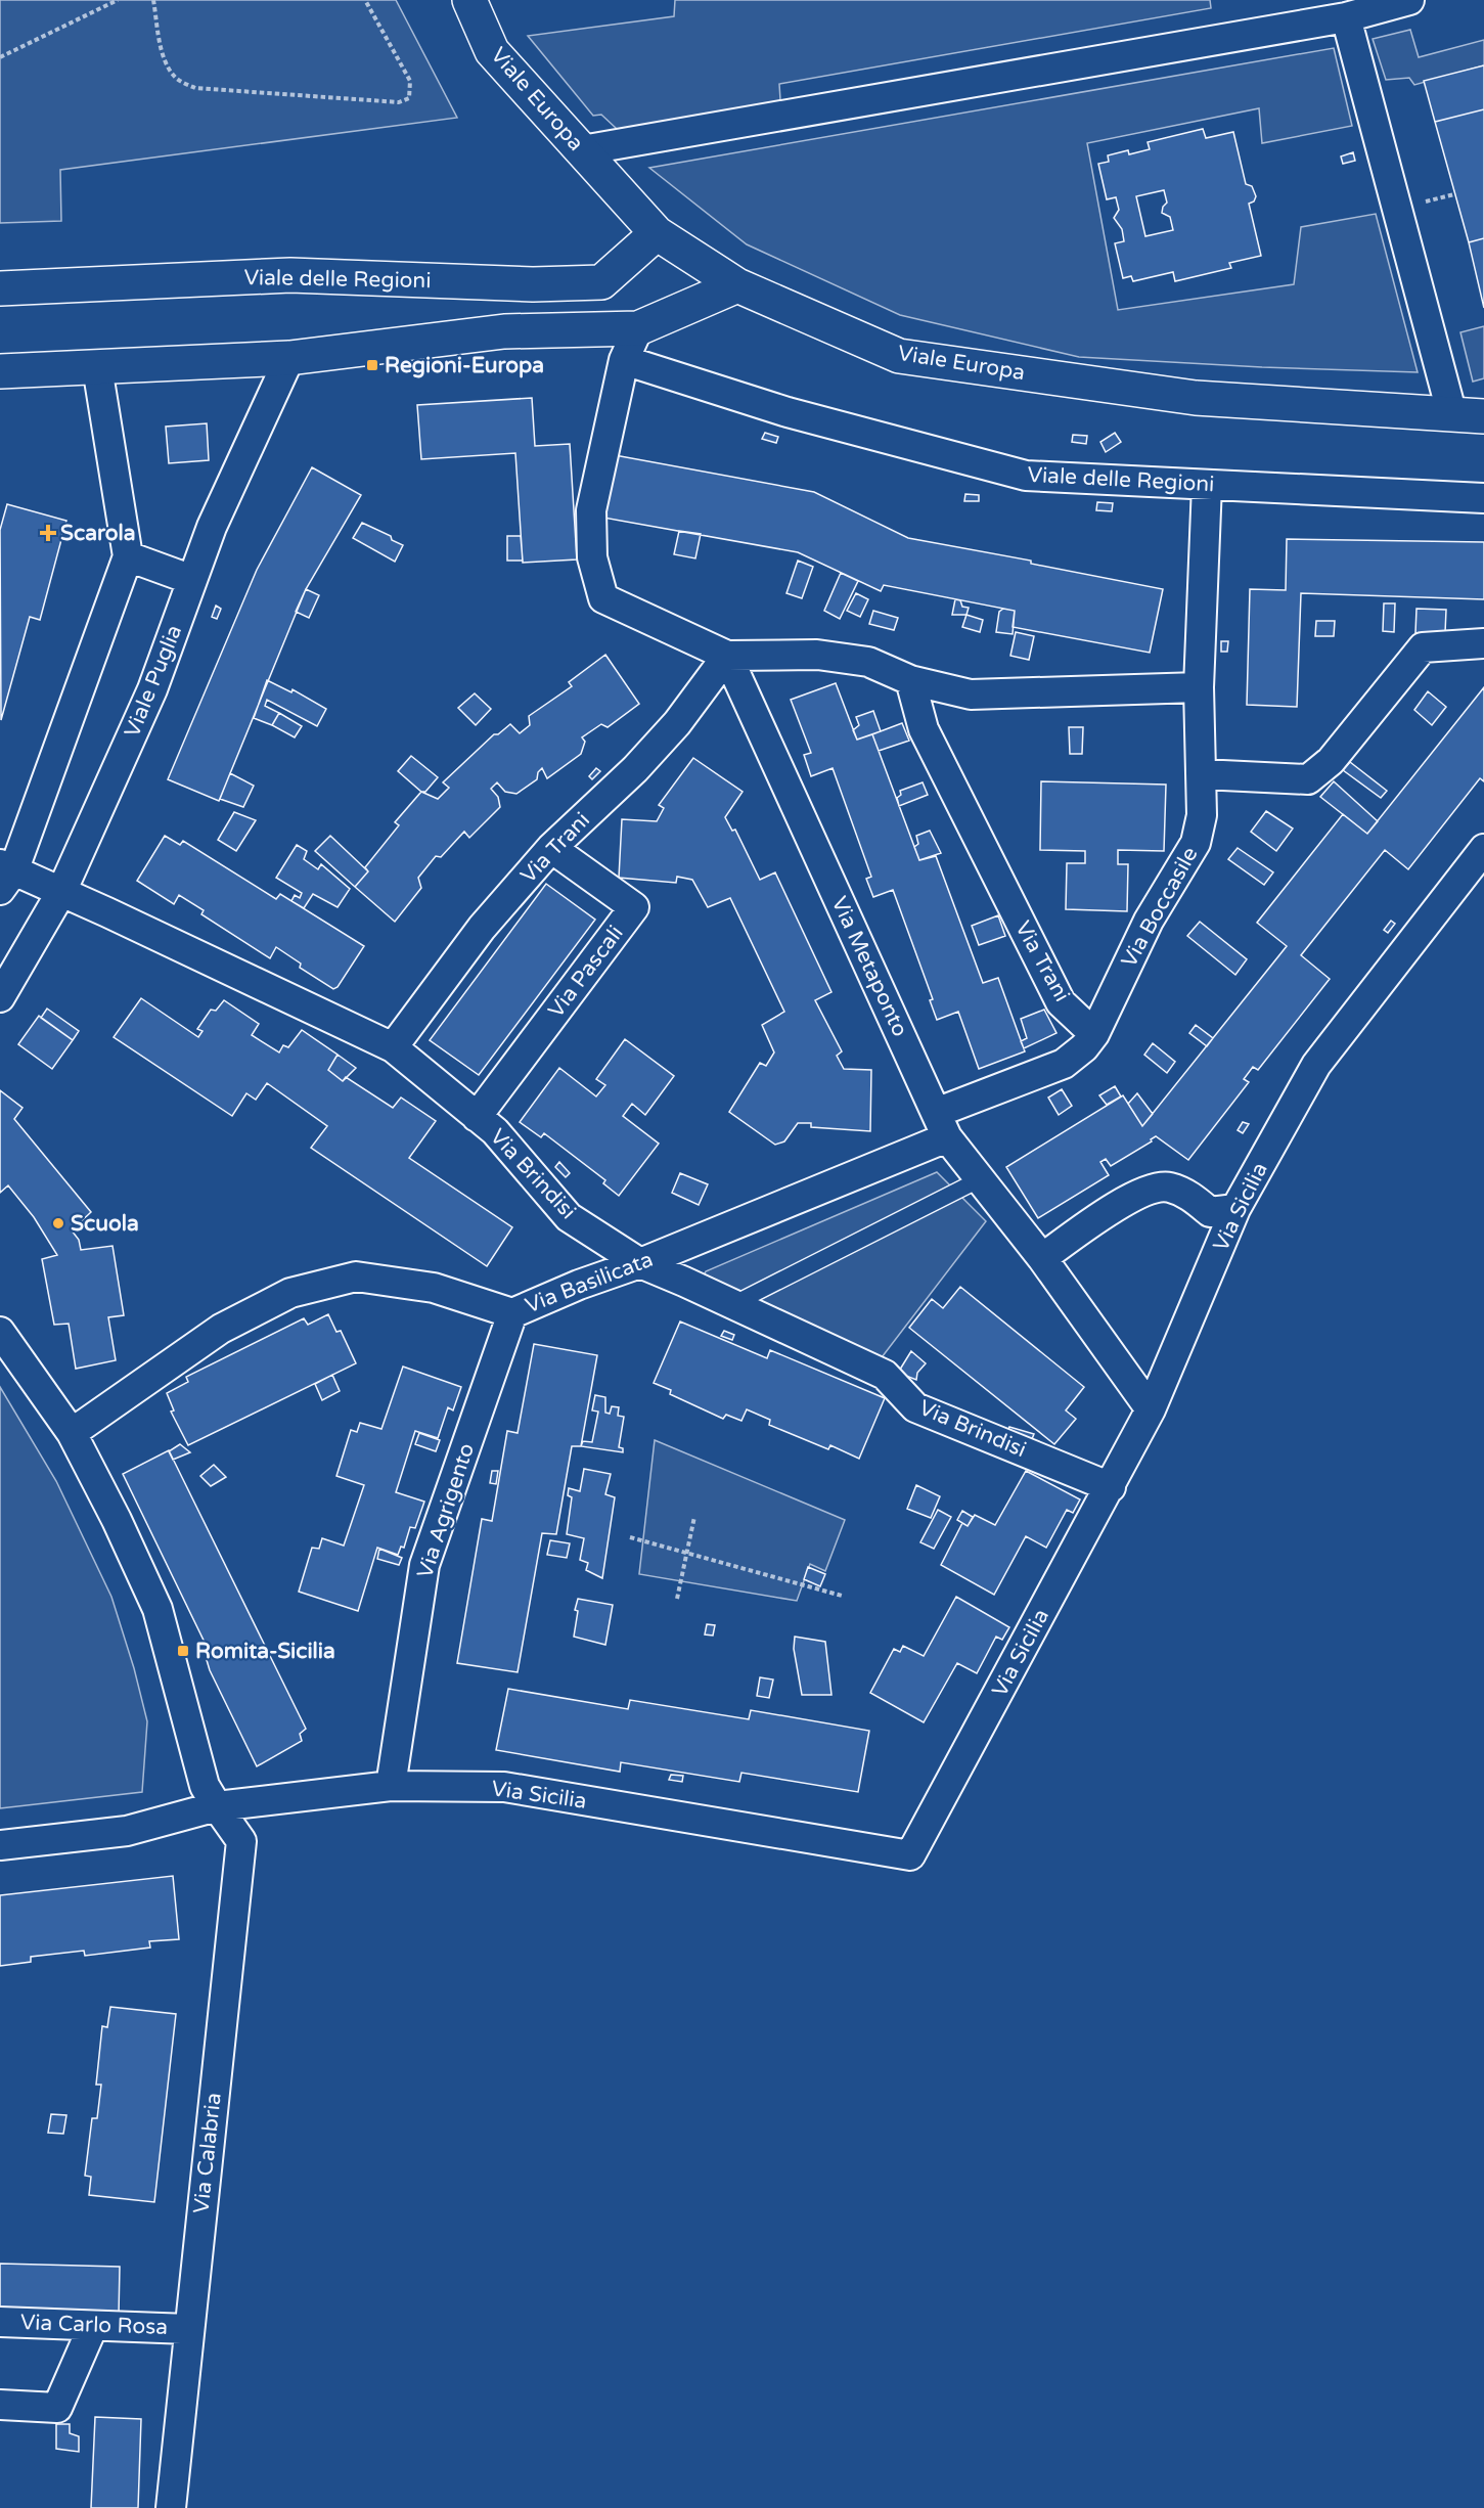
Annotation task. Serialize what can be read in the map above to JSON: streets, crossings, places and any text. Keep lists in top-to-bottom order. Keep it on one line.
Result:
{"streets":{"street":["Viale Europa","Viale delle Regioni","Viale Puglia","Via Trani","Via Boccasile","Via Metaponto","Via Pascali","Via Brindisi","Via Sicilia","Via Basilicata","Via Agrigento","Via Calabria","Via Carlo Rosa"]},"crossings":[["Viale Europa","Viale delle Regioni"],["Viale delle Regioni","Via Boccasile"],["Viale Puglia","Via Brindisi"],["Via Trani","Via Boccasile"],["Via Trani","Via Metaponto"],["Via Trani","Via Pascali"],["Via Trani","Via Brindisi"],["Via Boccasile","Via Metaponto"],["Via Boccasile","Via Basilicata"],["Via Metaponto","Via Sicilia"],["Via Metaponto","Via Basilicata"],["Via Pascali","Via Brindisi"],["Via Brindisi","Via Sicilia"],["Via Brindisi","Via Basilicata"],["Via Sicilia","Via Agrigento"],["Via Sicilia","Via Calabria"],["Via Basilicata","Via Agrigento"],["Via Basilicata","Via Calabria"],["Via Calabria","Via Carlo Rosa"]],"places":{"transit":["Regioni-Europa","Romita-Sicilia"],"health":["Scarola"],"other":["Scuola"]}}
